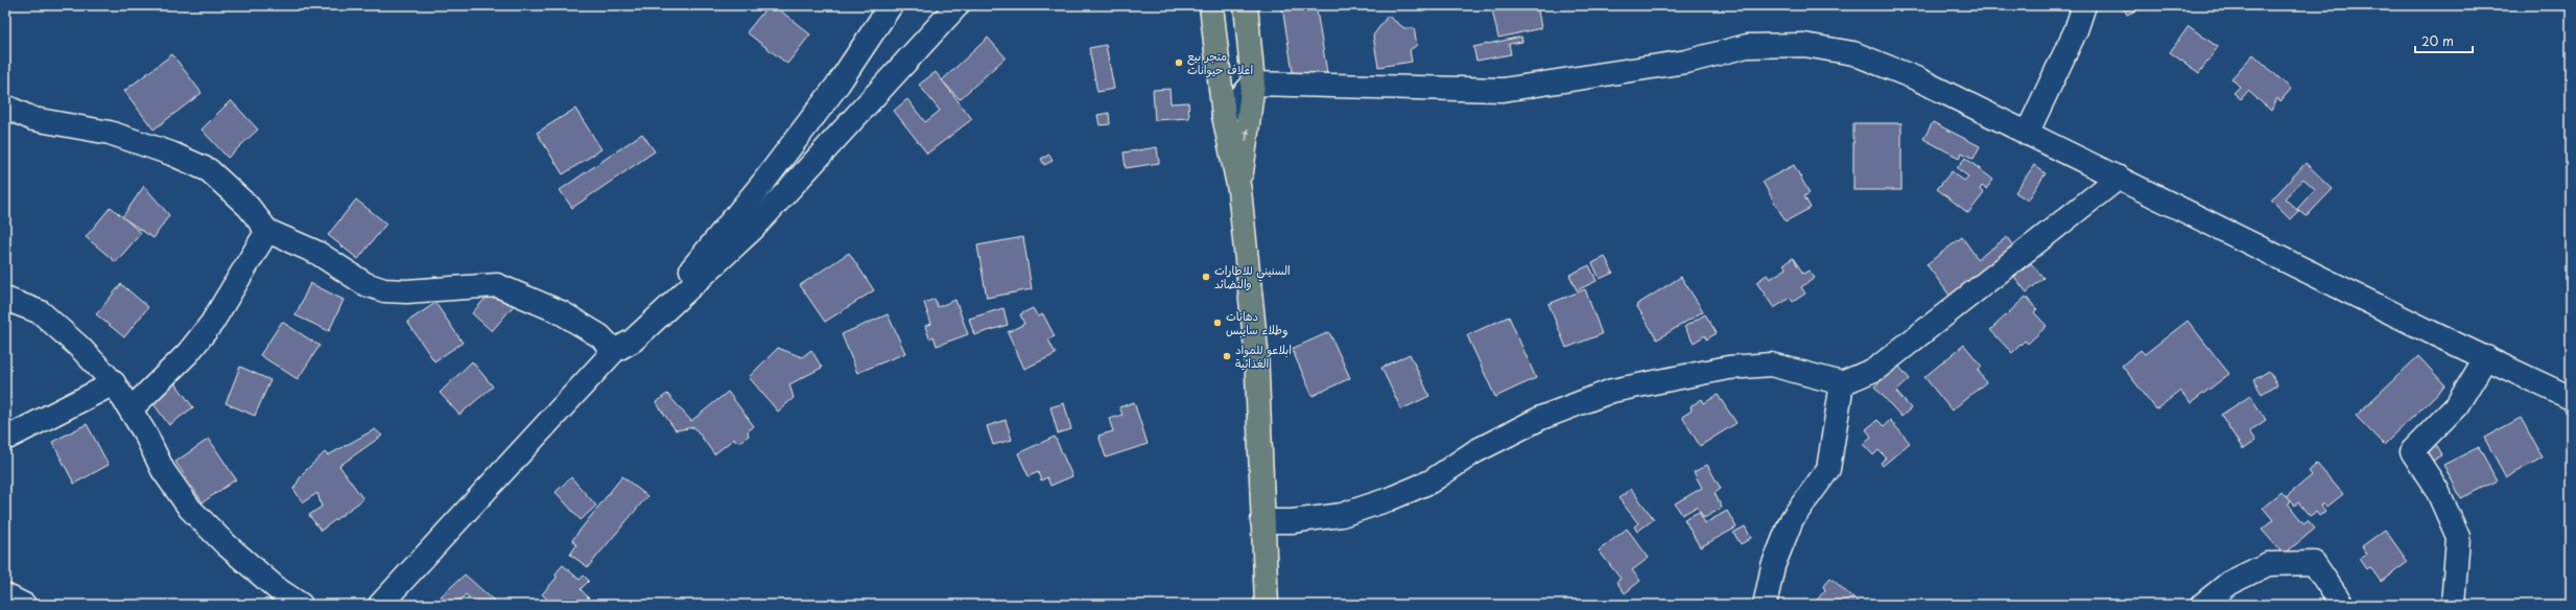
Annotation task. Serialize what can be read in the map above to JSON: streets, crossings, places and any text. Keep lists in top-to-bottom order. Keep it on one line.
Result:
{"places":["متجر بيع اعلاف حيوانات","السنيني للاطارات والنضائد","دهانات وطلاء سايبس","ابلاعو للمواد الغذائية"],"scale_bar":"20 m"}
